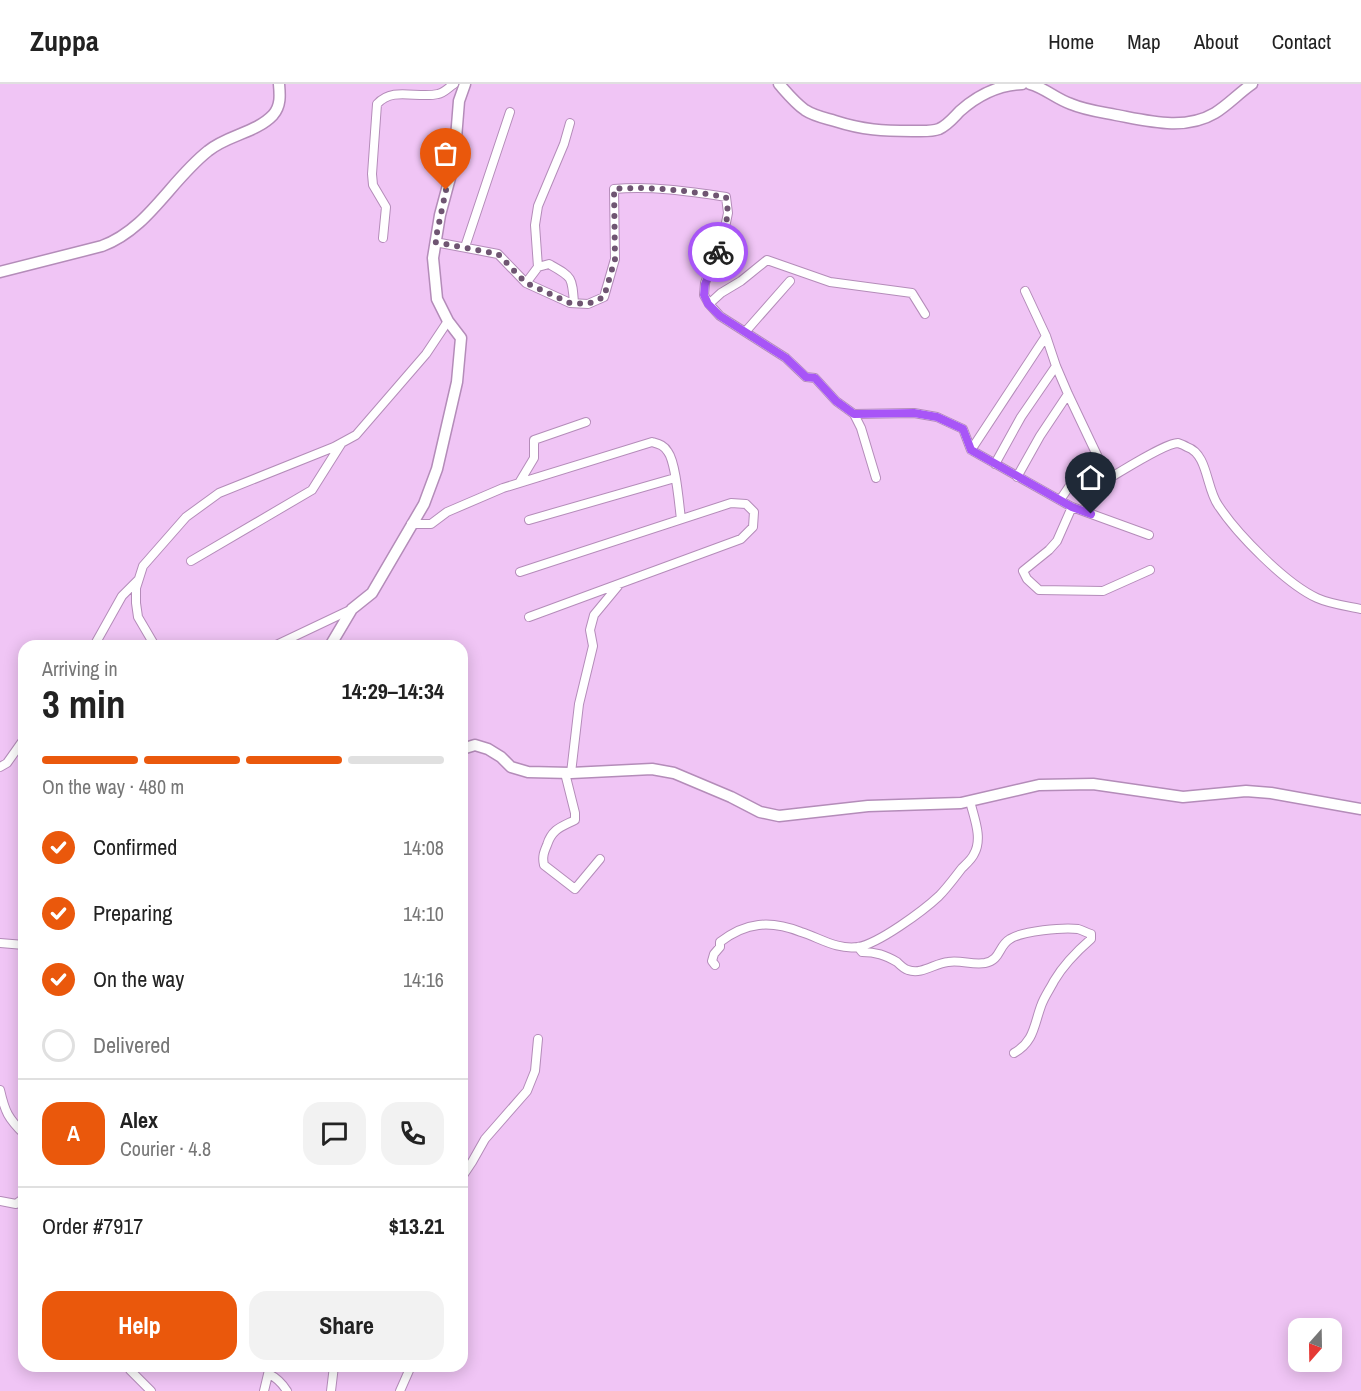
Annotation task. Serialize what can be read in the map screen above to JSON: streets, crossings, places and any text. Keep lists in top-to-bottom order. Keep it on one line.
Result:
{"north":"bottom","page":{"header":"Zuppa","nav":["Home","Map","About","Contact"],"heading":["3 min","Arriving in","14:29–14:34"],"panel":["Alex","Courier · 4.8","Order #7917","$13.21"],"bar":"On the way · 480 m","list":[["Confirmed","14:08"],["Preparing","14:10"],["On the way","14:16"],"Delivered"],"round":"A","buttons":["Help","Share"]}}
